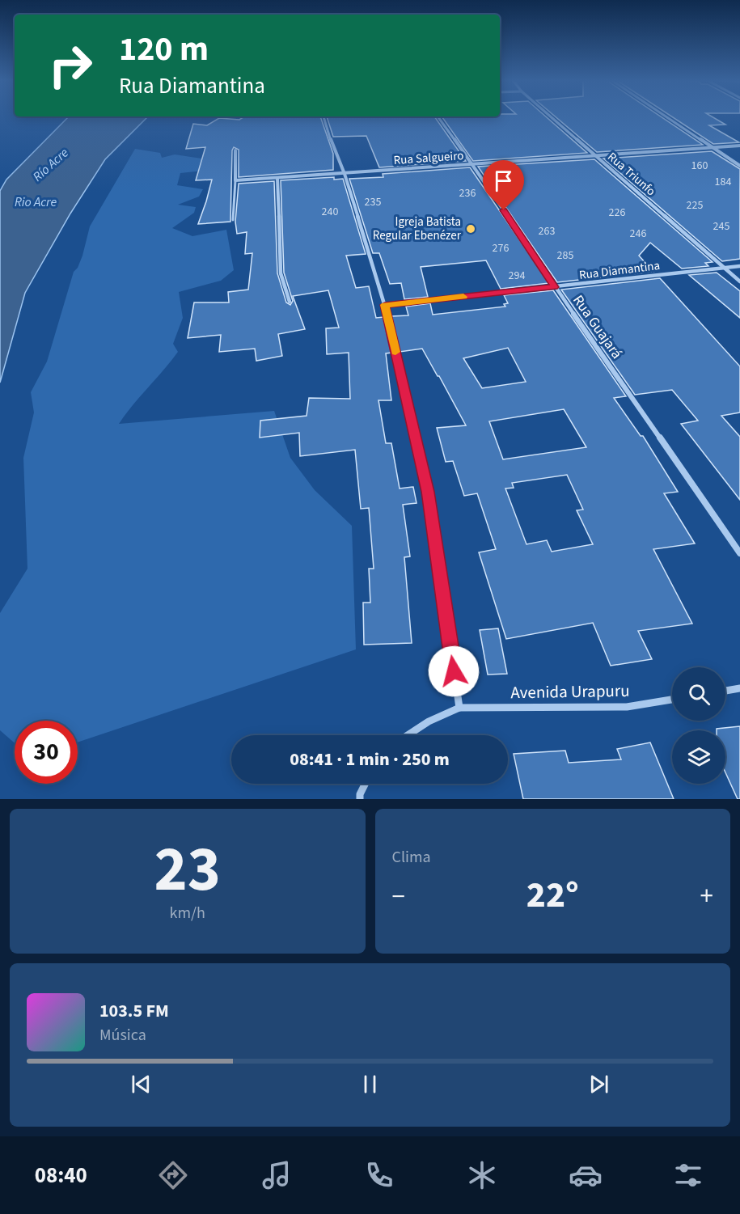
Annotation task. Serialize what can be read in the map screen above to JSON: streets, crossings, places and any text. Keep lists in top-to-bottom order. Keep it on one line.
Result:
{"streets":{"street":["Rua Salgueiro","Rua Triunfo","Rua Diamantina","Rua Guajará","Avenida Urapuru"]},"crossings":[["Rua Salgueiro","Rua Triunfo"],["Rua Salgueiro","Rua Guajará"],["Rua Triunfo","Rua Diamantina"],["Rua Diamantina","Rua Guajará"]],"water":["Río Acre","Rio Acre"],"places":["Igreja Batista Regular Ebenézer"],"house_numbers":["160","184","236","235","225","240","226","245","263","246","276","285","294"],"page":{"turn":["120 m","Rua Diamantina"],"limit":"30","trip":"08:41 · 1 min · 250 m","tile":[["23","km/h"],"Clima"],"heat":["−","22°","+"],"song":["103.5 FM","Música"],"tabs":"08:40"}}
